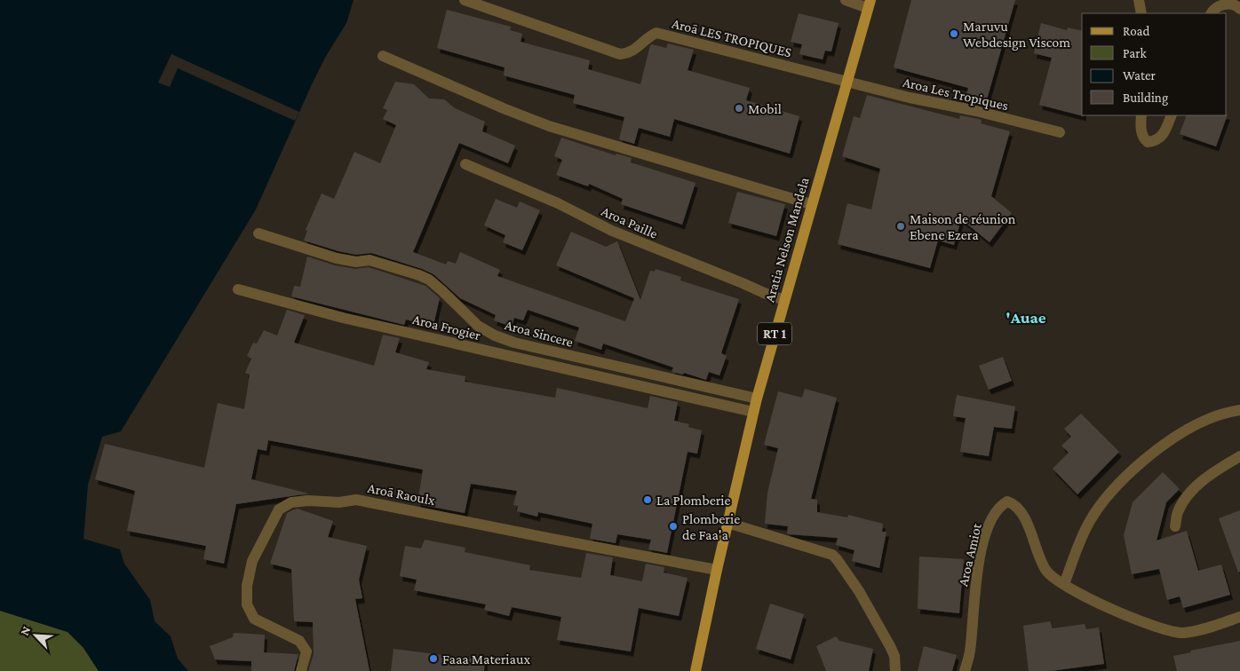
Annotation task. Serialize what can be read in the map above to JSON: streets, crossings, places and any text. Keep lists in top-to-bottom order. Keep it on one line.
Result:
{"streets":{"main road":["Aratia Nelson Mandela","RT 1"],"street":["Aroā LES TROPIQUES","Aroa Les Tropiques","Aroa Paille","Aroa Frogier","Aroa Sincere","Aroā Raoulx","Aroa Amiot"]},"crossings":[["Aroā LES TROPIQUES","Aroa Les Tropiques"],["Aroā LES TROPIQUES","Aratia Nelson Mandela"],["Aroa Les Tropiques","Aratia Nelson Mandela"],["Aroa Paille","Aratia Nelson Mandela"],["Aratia Nelson Mandela","Aroa Frogier"],["Aratia Nelson Mandela","Aroa Sincere"],["Aratia Nelson Mandela","Aroā Raoulx"]],"districts":["'Auae"],"places":["Maruvu Webdesign Viscom","Mobil","Maison de réunion Ebene Ezera","La Plomberie","Plomberie de Faa'a","Faaa Materiaux"],"legend":["Road","Park","Water","Building"],"north":"top left"}
